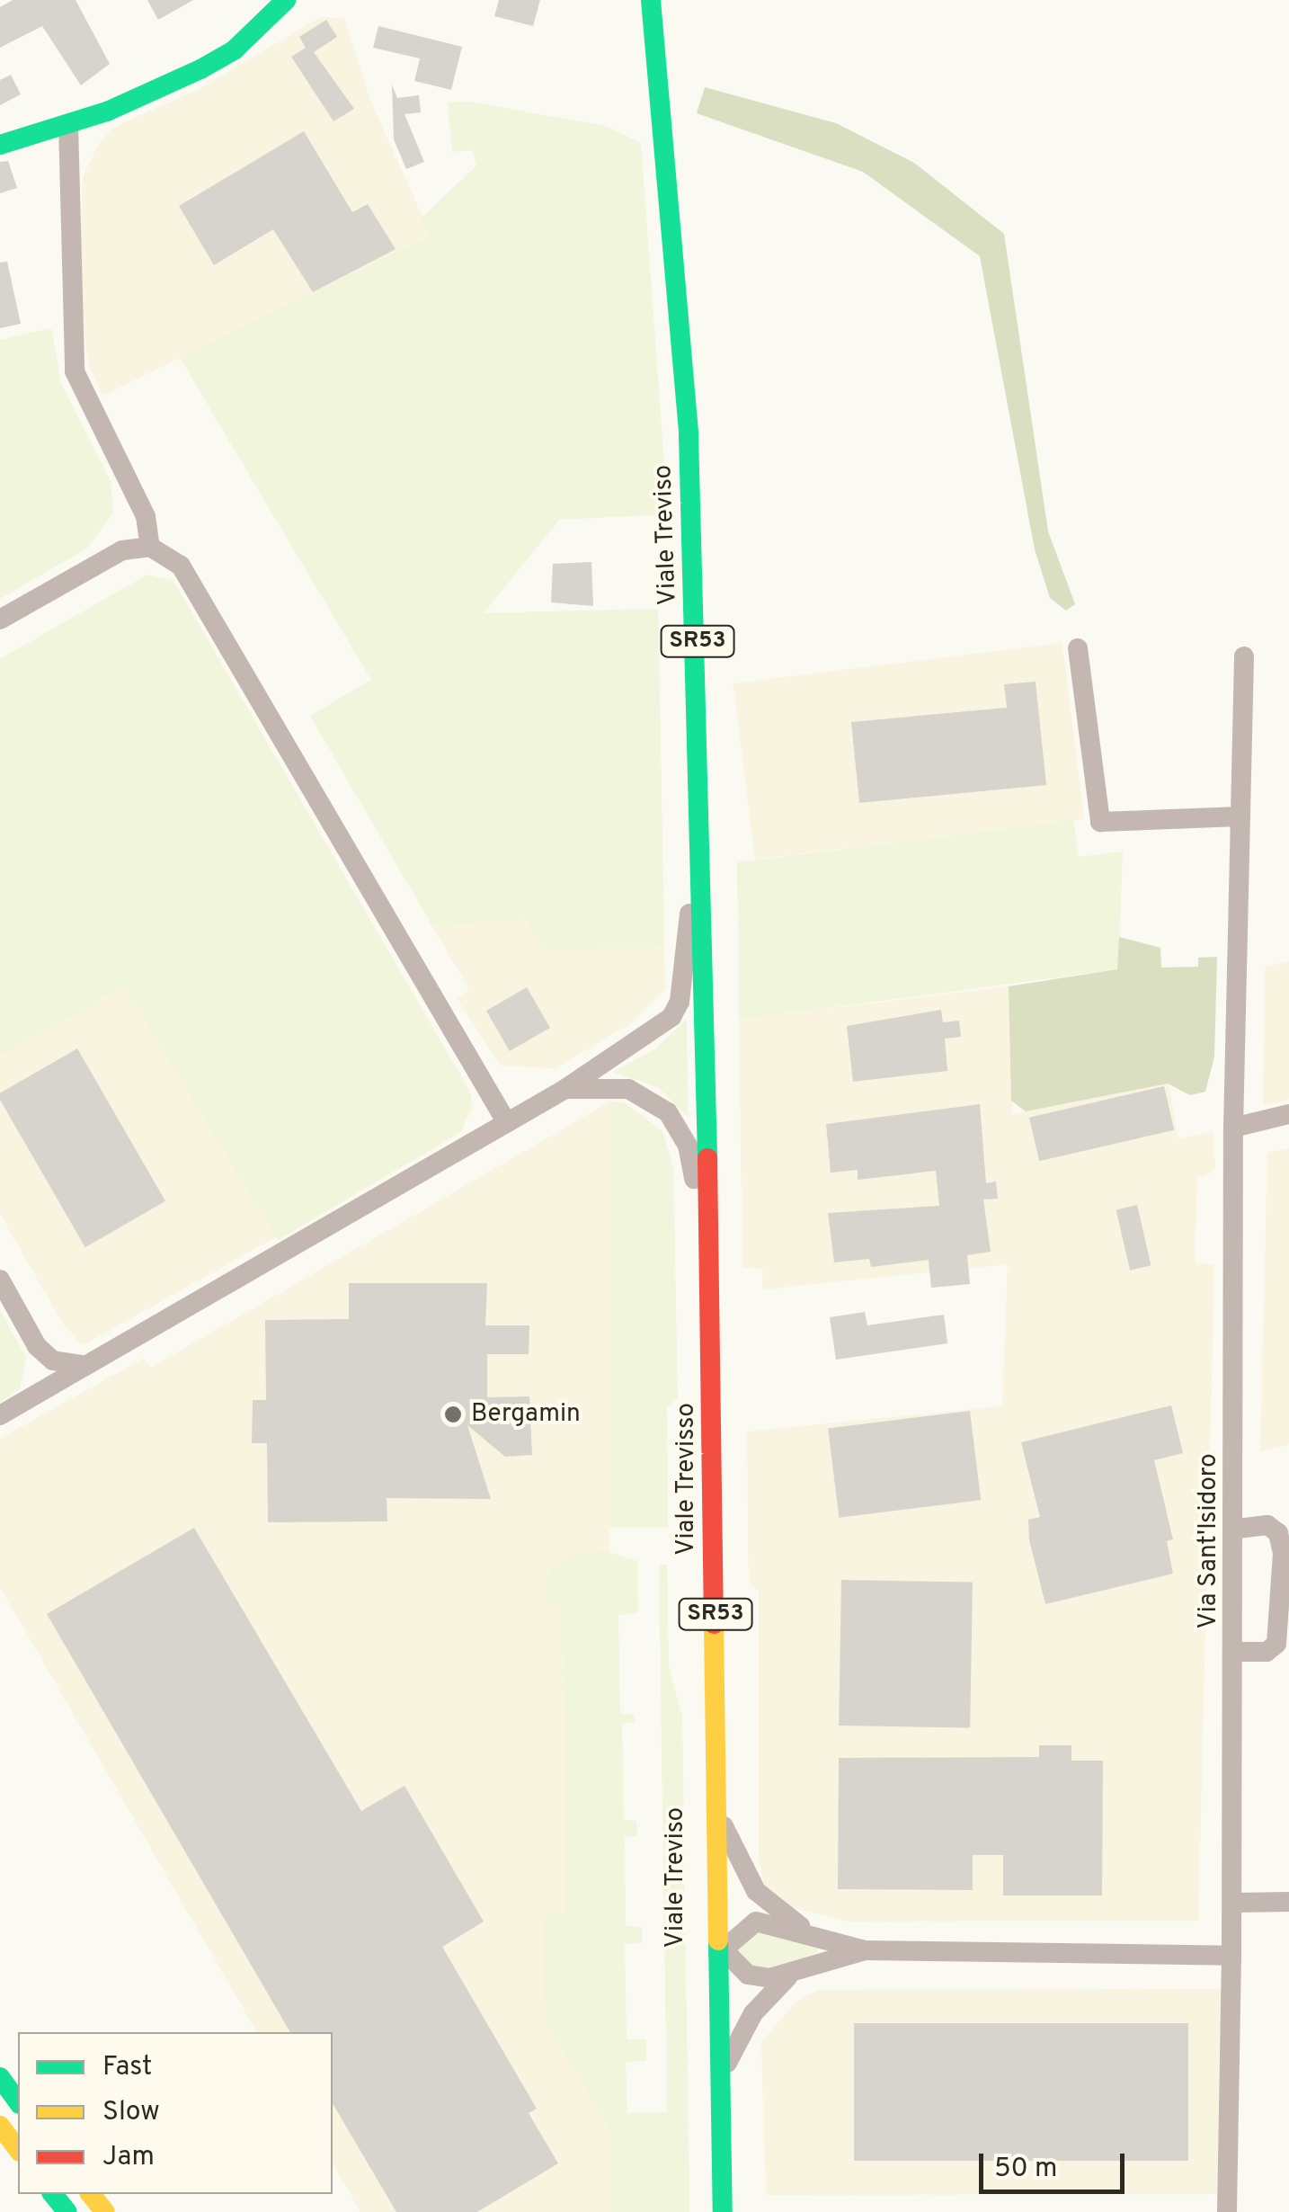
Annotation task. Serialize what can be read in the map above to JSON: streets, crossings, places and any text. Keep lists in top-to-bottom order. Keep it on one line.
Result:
{"streets":{"main road":["Viale Treviso","SR53","Viale Trevisso"],"street":["Via Sant'Isidoro"]},"crossings":[["Viale Treviso","Viale Trevisso"]],"places":["Bergamin"],"legend":["Fast","Slow","Jam"],"scale_bar":"50 m"}
